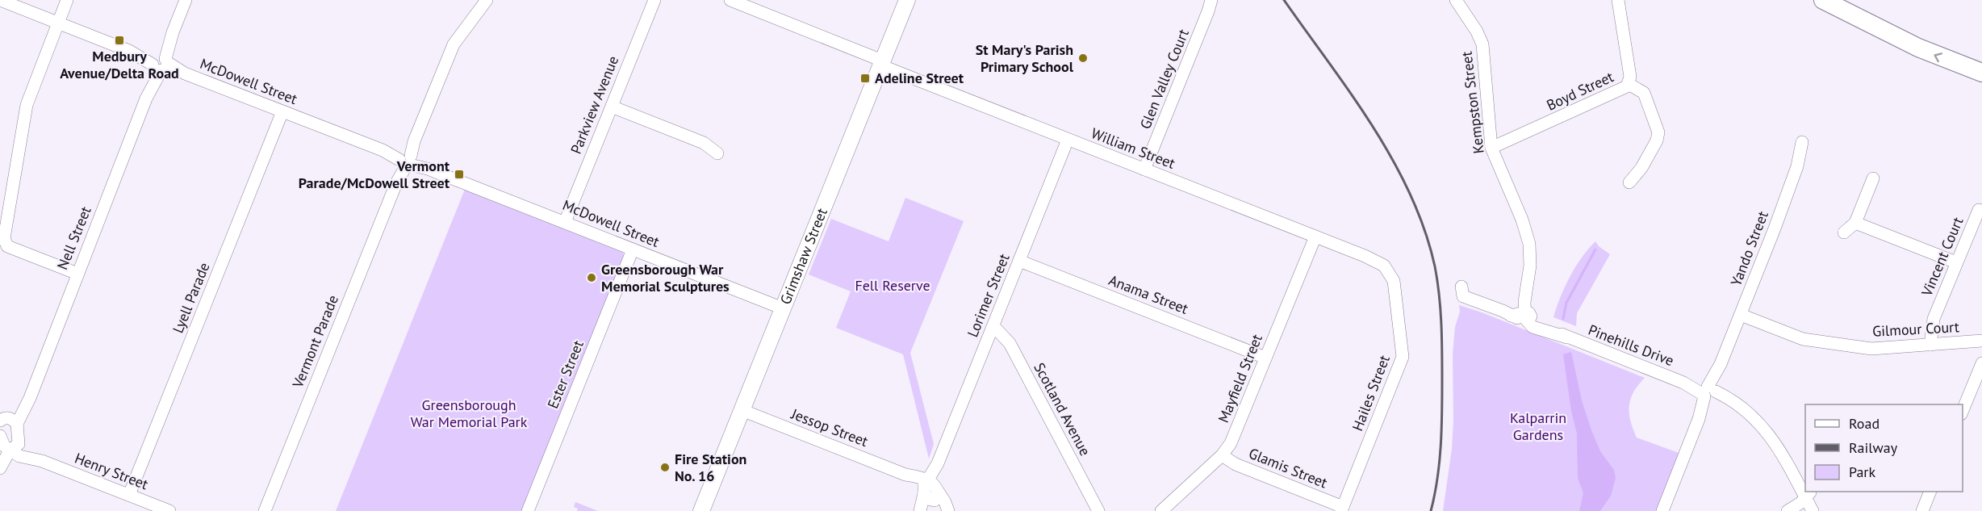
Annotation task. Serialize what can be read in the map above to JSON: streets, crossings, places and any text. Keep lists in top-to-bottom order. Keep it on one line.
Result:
{"streets":{"main road":["Grimshaw Street"],"street":["Glen Valley Court","McDowell Street","Boyd Street","Kempston Street","Parkview Avenue","William Street","Nell Street","Yando Street","Vincent Court","Anama Street","Lorimer Street","Lyell Parade","Gilmour Court","Vermont Parade","Pinehills Drive","Ester Street","Mayfield Street","Hailes Street","Scotland Avenue","Jessop Street","Glamis Street","Henry Street"]},"crossings":[["Glen Valley Court","William Street"],["McDowell Street","Parkview Avenue"],["McDowell Street","Nell Street"],["McDowell Street","Grimshaw Street"],["McDowell Street","Lyell Parade"],["McDowell Street","Vermont Parade"],["McDowell Street","Ester Street"],["Boyd Street","Kempston Street"],["Kempston Street","Pinehills Drive"],["William Street","Grimshaw Street"],["William Street","Lorimer Street"],["William Street","Mayfield Street"],["William Street","Hailes Street"],["Yando Street","Gilmour Court"],["Yando Street","Pinehills Drive"],["Grimshaw Street","Jessop Street"],["Vincent Court","Gilmour Court"],["Anama Street","Lorimer Street"],["Anama Street","Mayfield Street"],["Lorimer Street","Scotland Avenue"],["Lorimer Street","Jessop Street"],["Lyell Parade","Henry Street"],["Mayfield Street","Glamis Street"],["Hailes Street","Glamis Street"]],"parks":["Fell Reserve","Greensborough War Memorial Park","Kalparrin Gardens"],"places":{"transit":["Medbury Avenue/Delta Road","Adeline Street","Vermont Parade/McDowell Street"],"other":["St Mary's Parish Primary School","Greensborough War Memorial Sculptures","Fire Station No. 16"]},"legend":["Road","Railway","Park"]}
